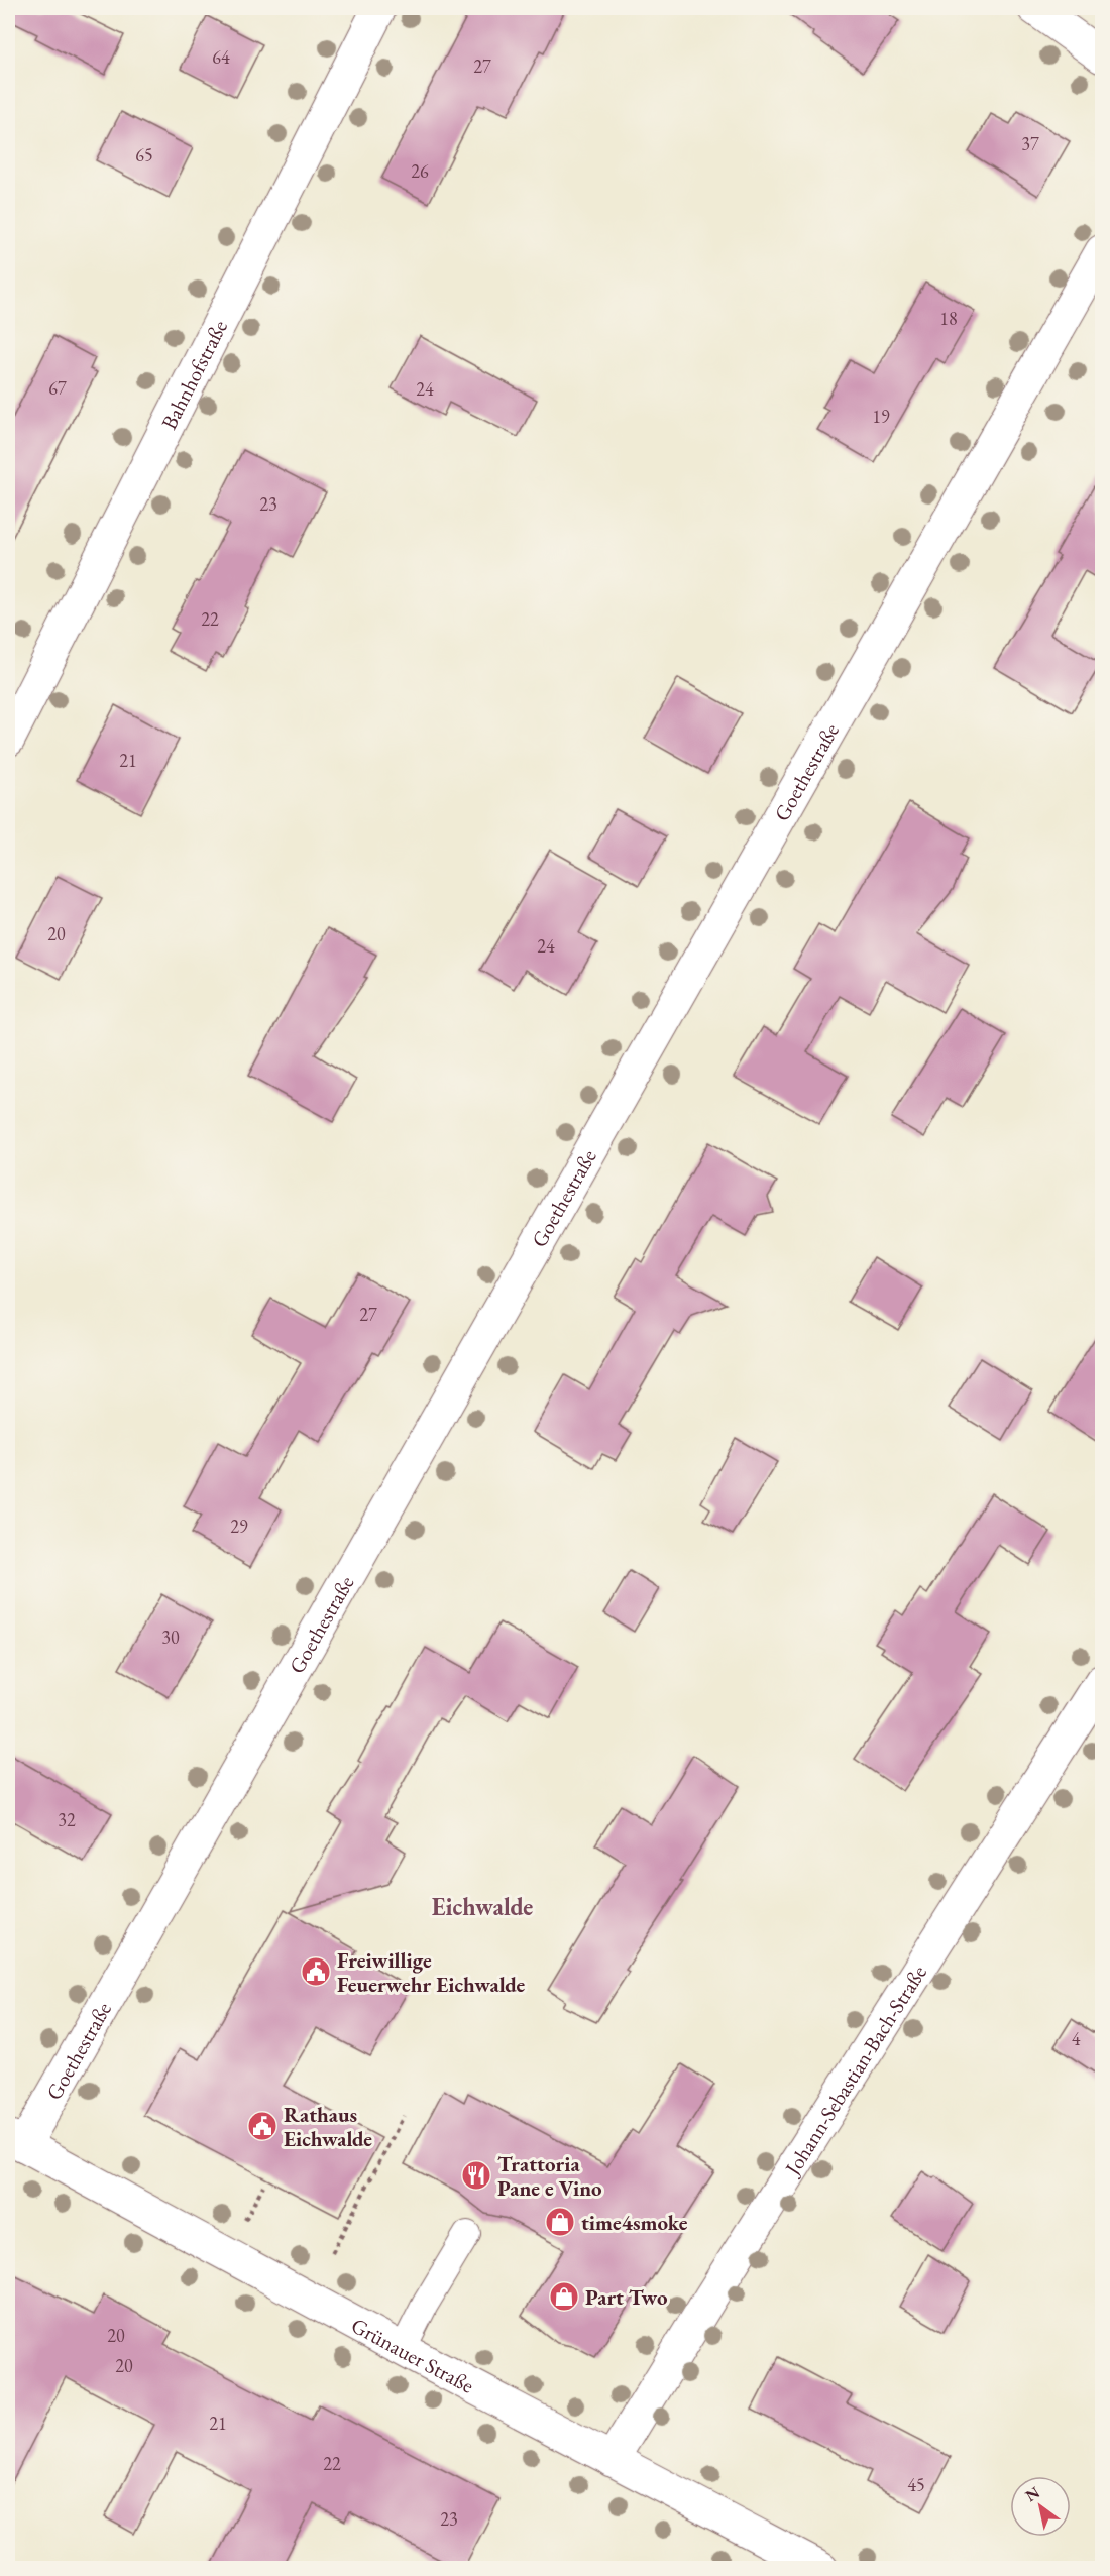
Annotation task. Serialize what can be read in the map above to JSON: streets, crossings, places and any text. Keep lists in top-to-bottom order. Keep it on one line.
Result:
{"streets":{"street":["Bahnhofstraße","Goethestraße","Johann-Sebastian-Bach-Straße","Grünauer Straße"]},"crossings":[["Goethestraße","Grünauer Straße"],["Johann-Sebastian-Bach-Straße","Grünauer Straße"]],"districts":["Eichwalde"],"places":{"public building":["Freiwillige Feuerwehr Eichwalde","Rathaus Eichwalde"],"restaurant":["Trattoria Pane e Vino"],"shop":["time4smoke","Part Two"]},"house_numbers":["64","27","37","65","26","18","67","24","19","23","22","21","20","24","27","29","30","32","4","20","20","21","22","45","23"],"north":"top left"}
